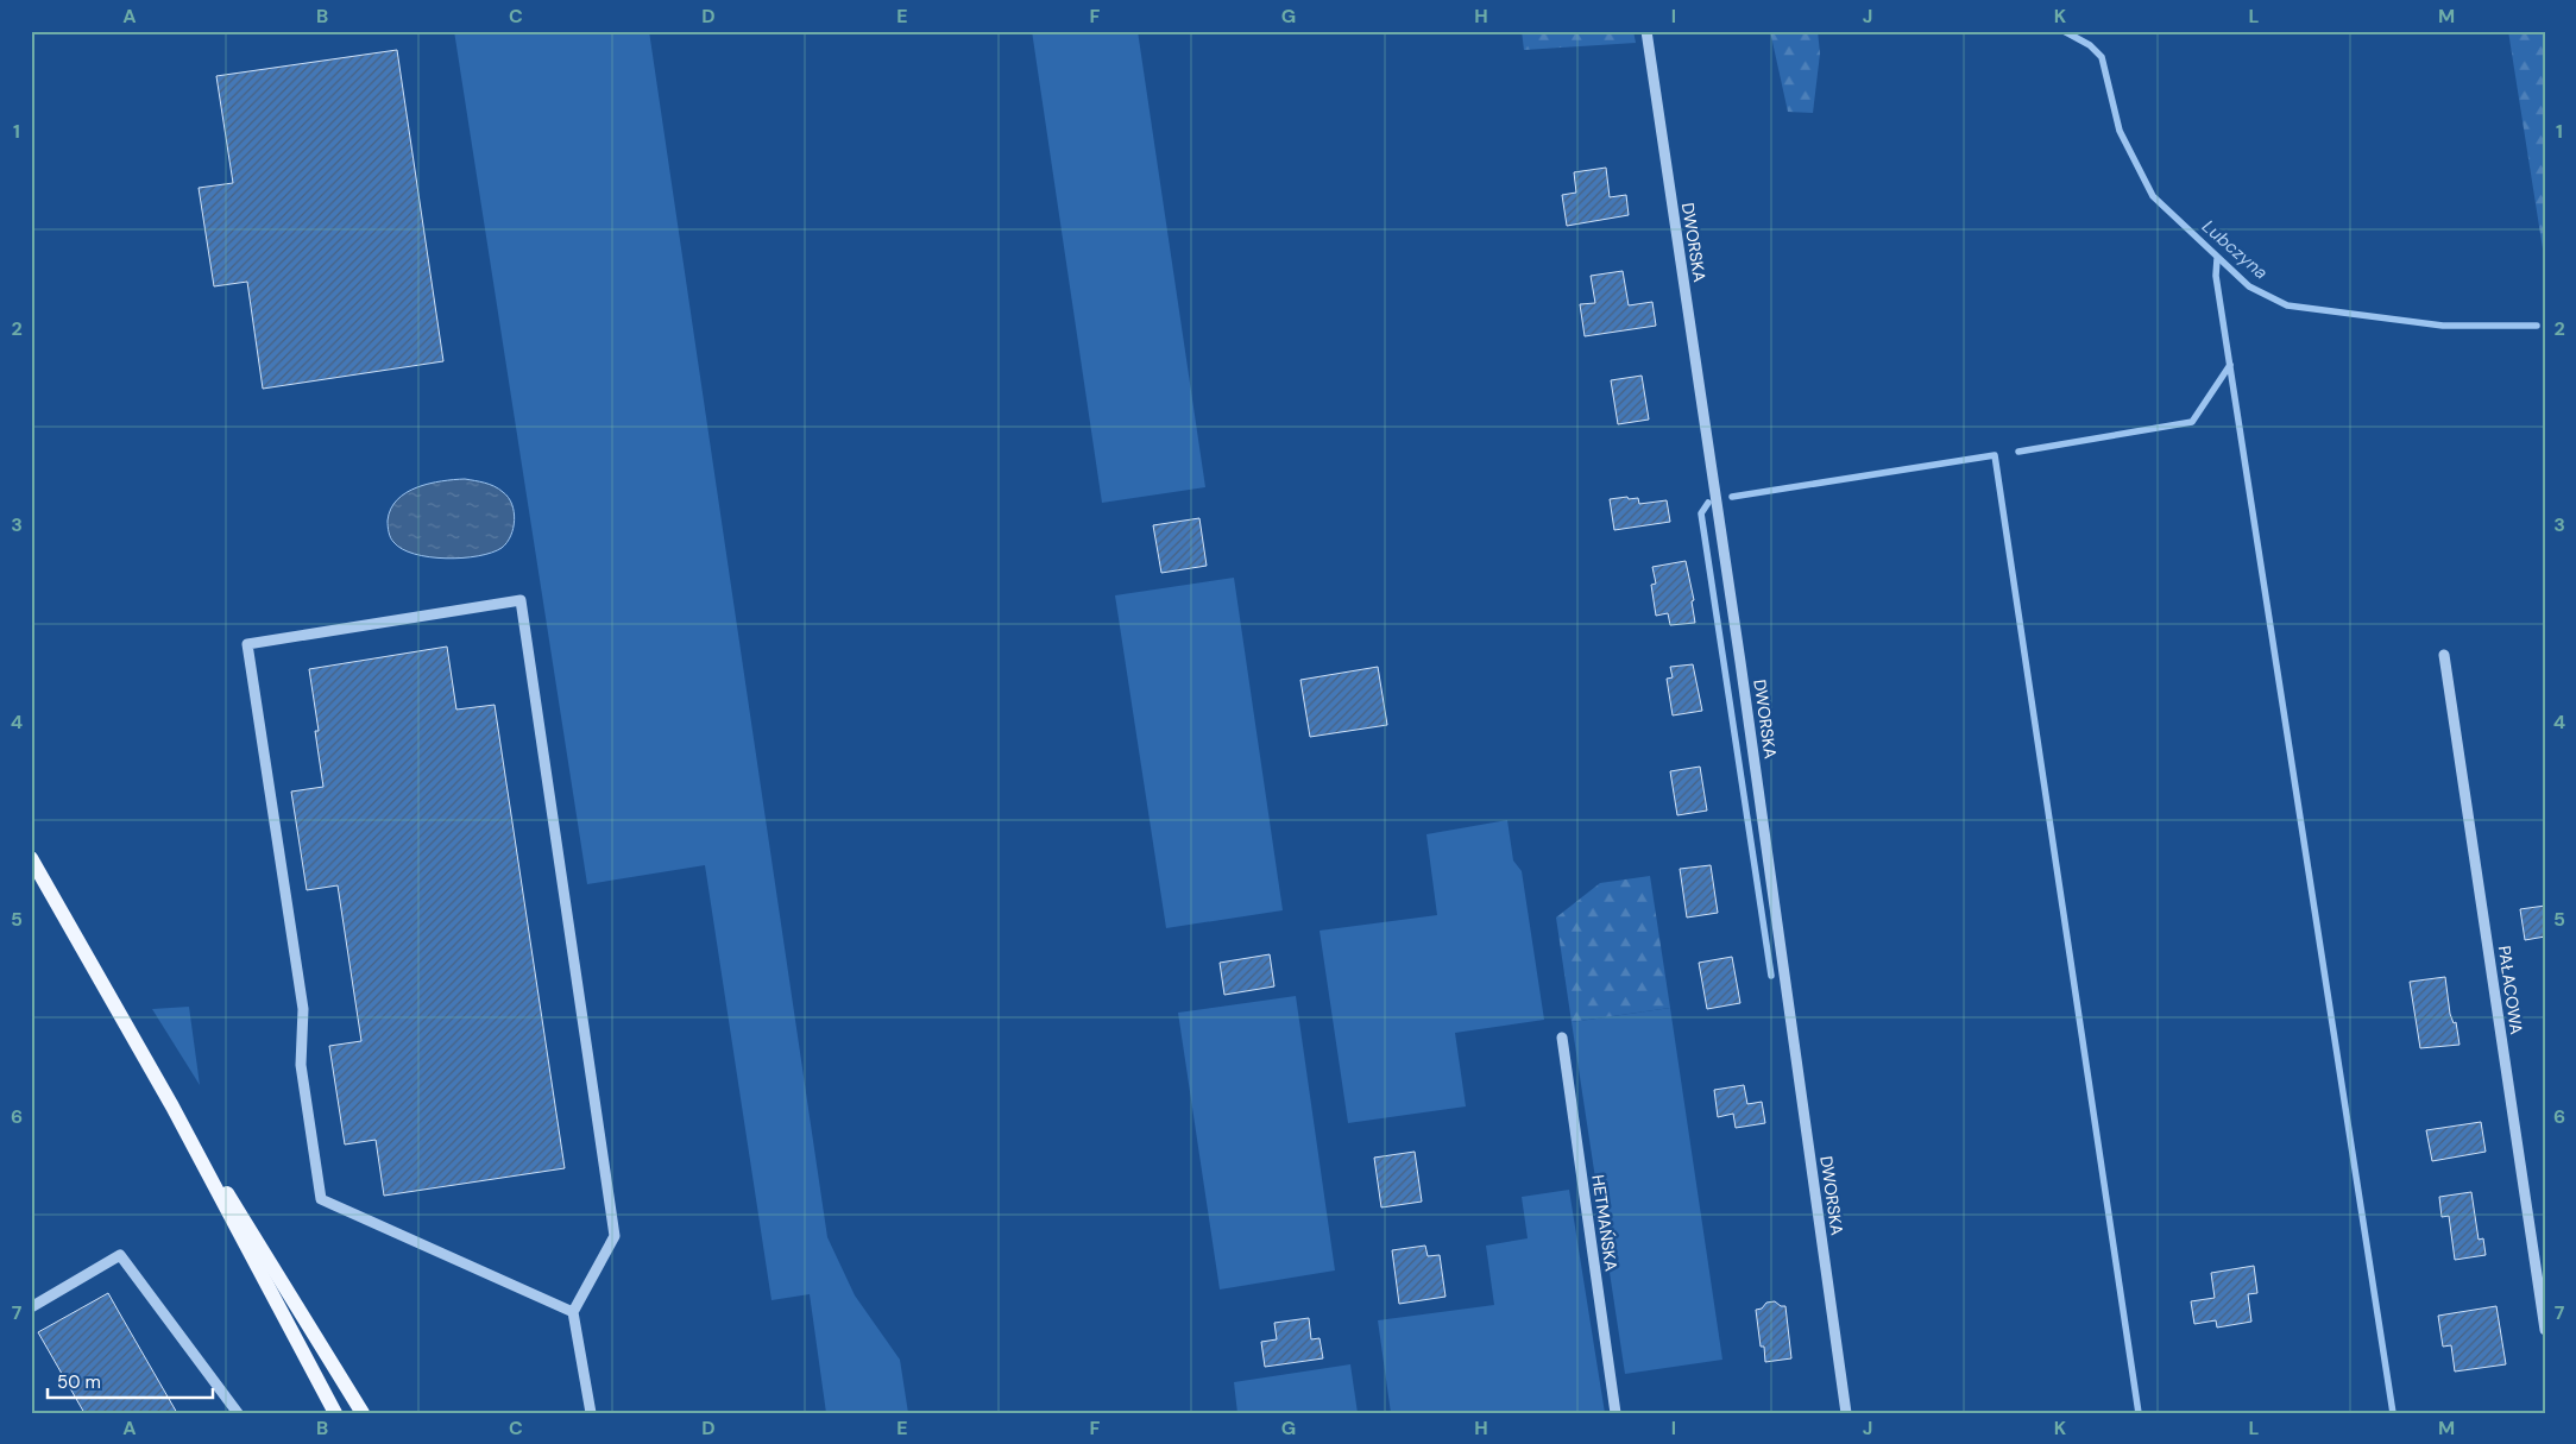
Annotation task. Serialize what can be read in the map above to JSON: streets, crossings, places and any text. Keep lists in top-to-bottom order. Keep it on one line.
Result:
{"streets":{"street":["DWORSKA","PAŁACOWA","HETMAŃSKA"]},"water":["Lubczyna"],"scale_bar":"50 m","grid":{"columns":["A","B","C","D","E","F","G","H","I","J","K","L","M"],"rows":["1","2","3","4","5","6","7"]}}
